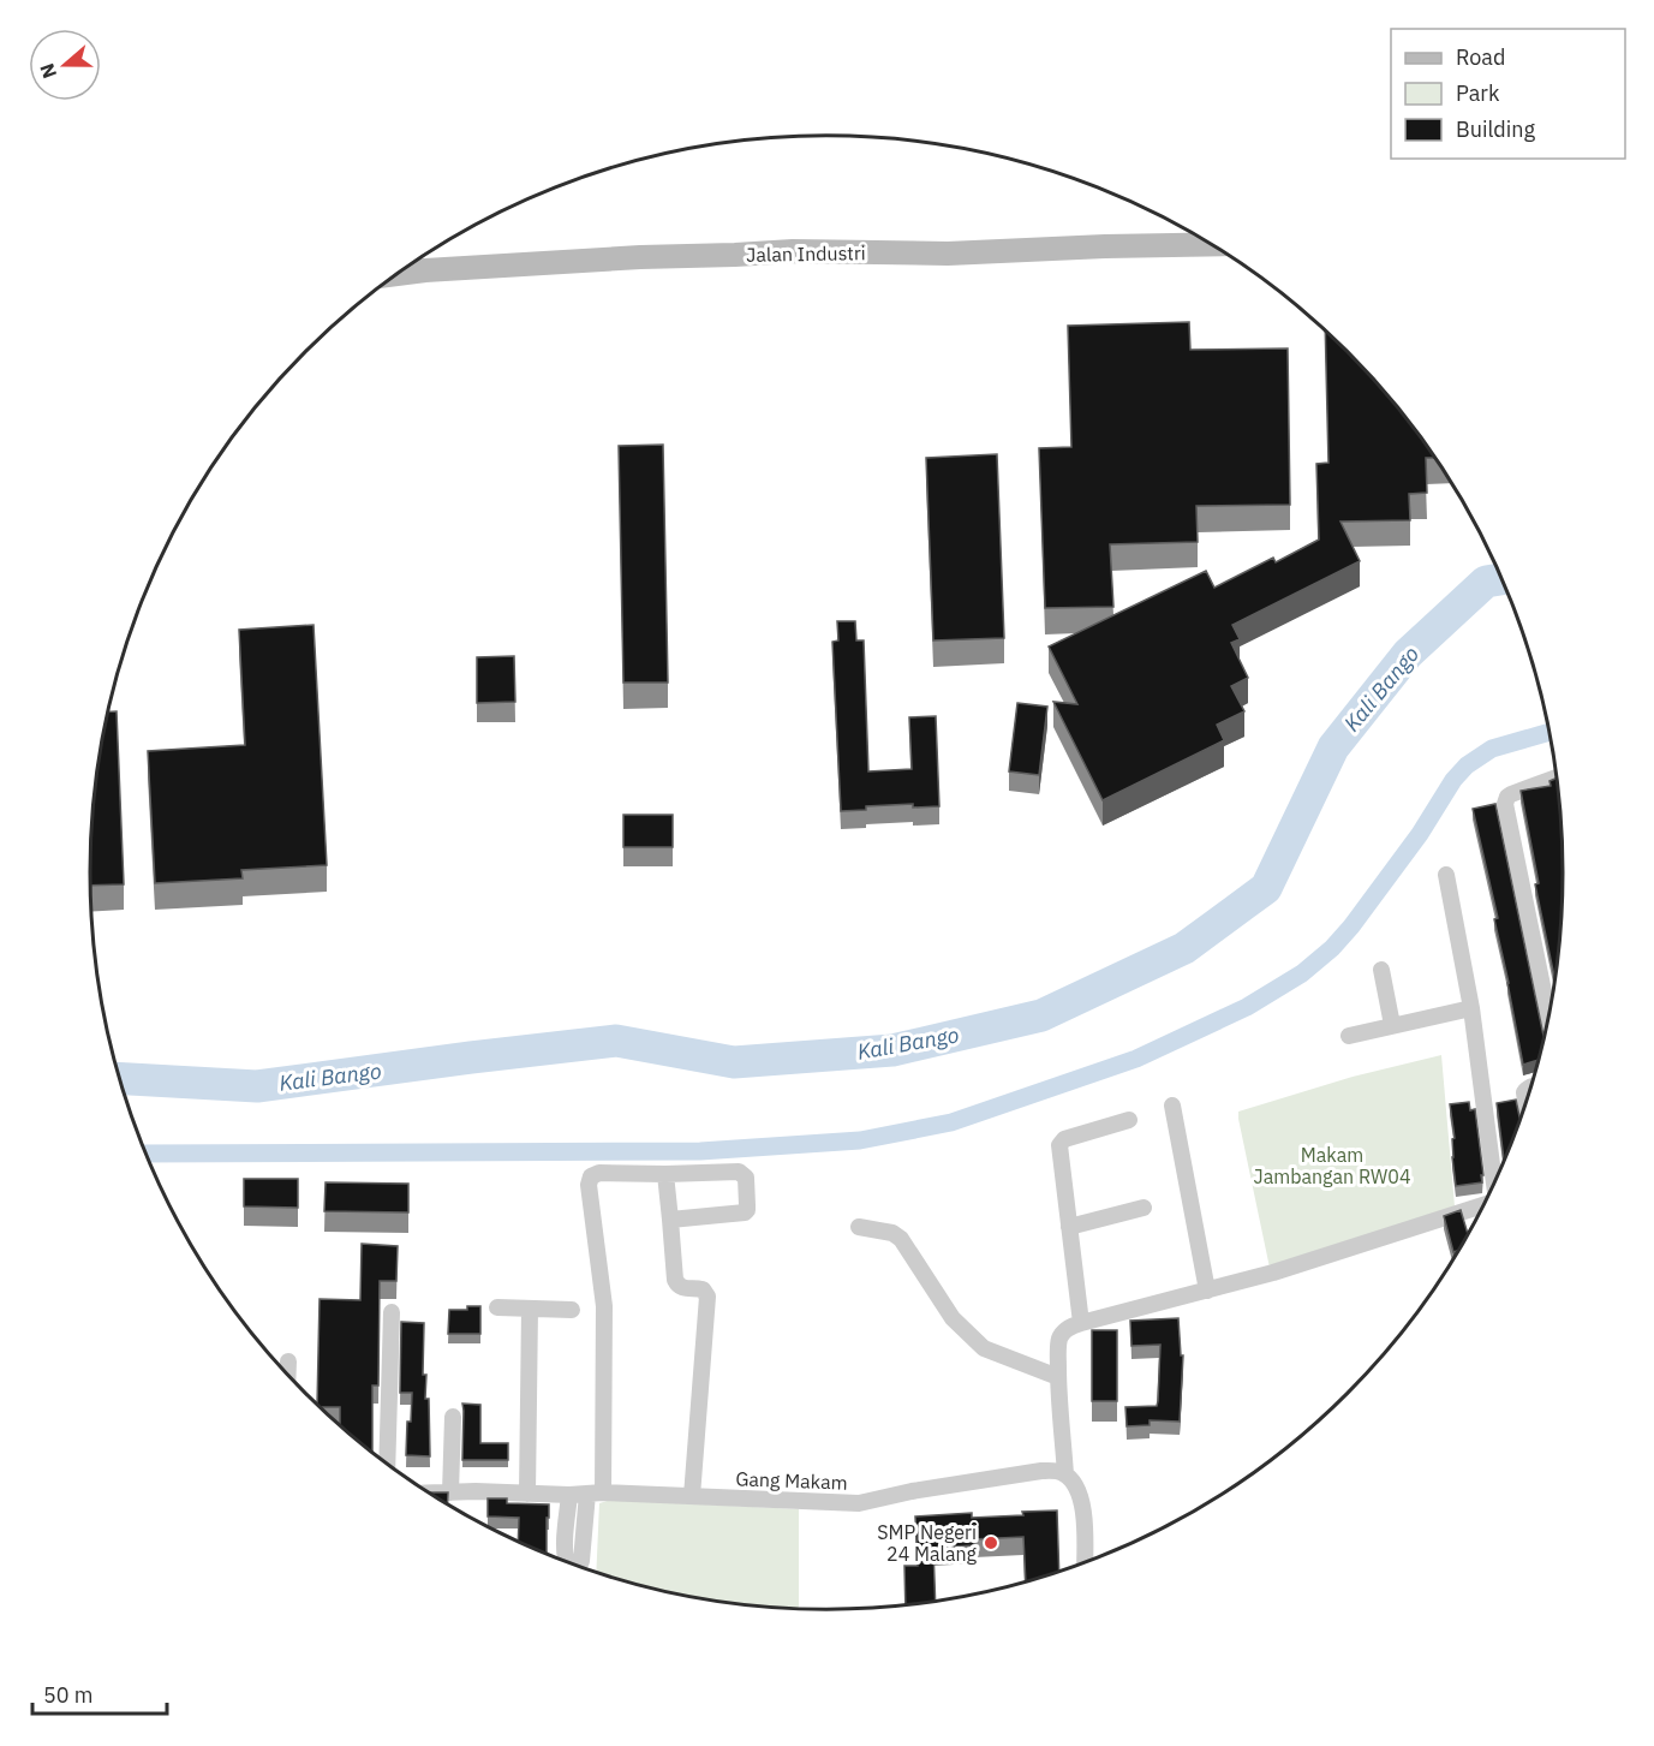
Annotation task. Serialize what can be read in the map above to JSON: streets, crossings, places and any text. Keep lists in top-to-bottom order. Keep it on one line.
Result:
{"streets":{"street":["Jalan Industri","Gang Makam"]},"water":["Kali Bango"],"parks":["Makam Jambangan RW04"],"places":["SMP Negeri 24 Malang"],"legend":["Road","Park","Building"],"scale_bar":"50 m","north":"left"}
